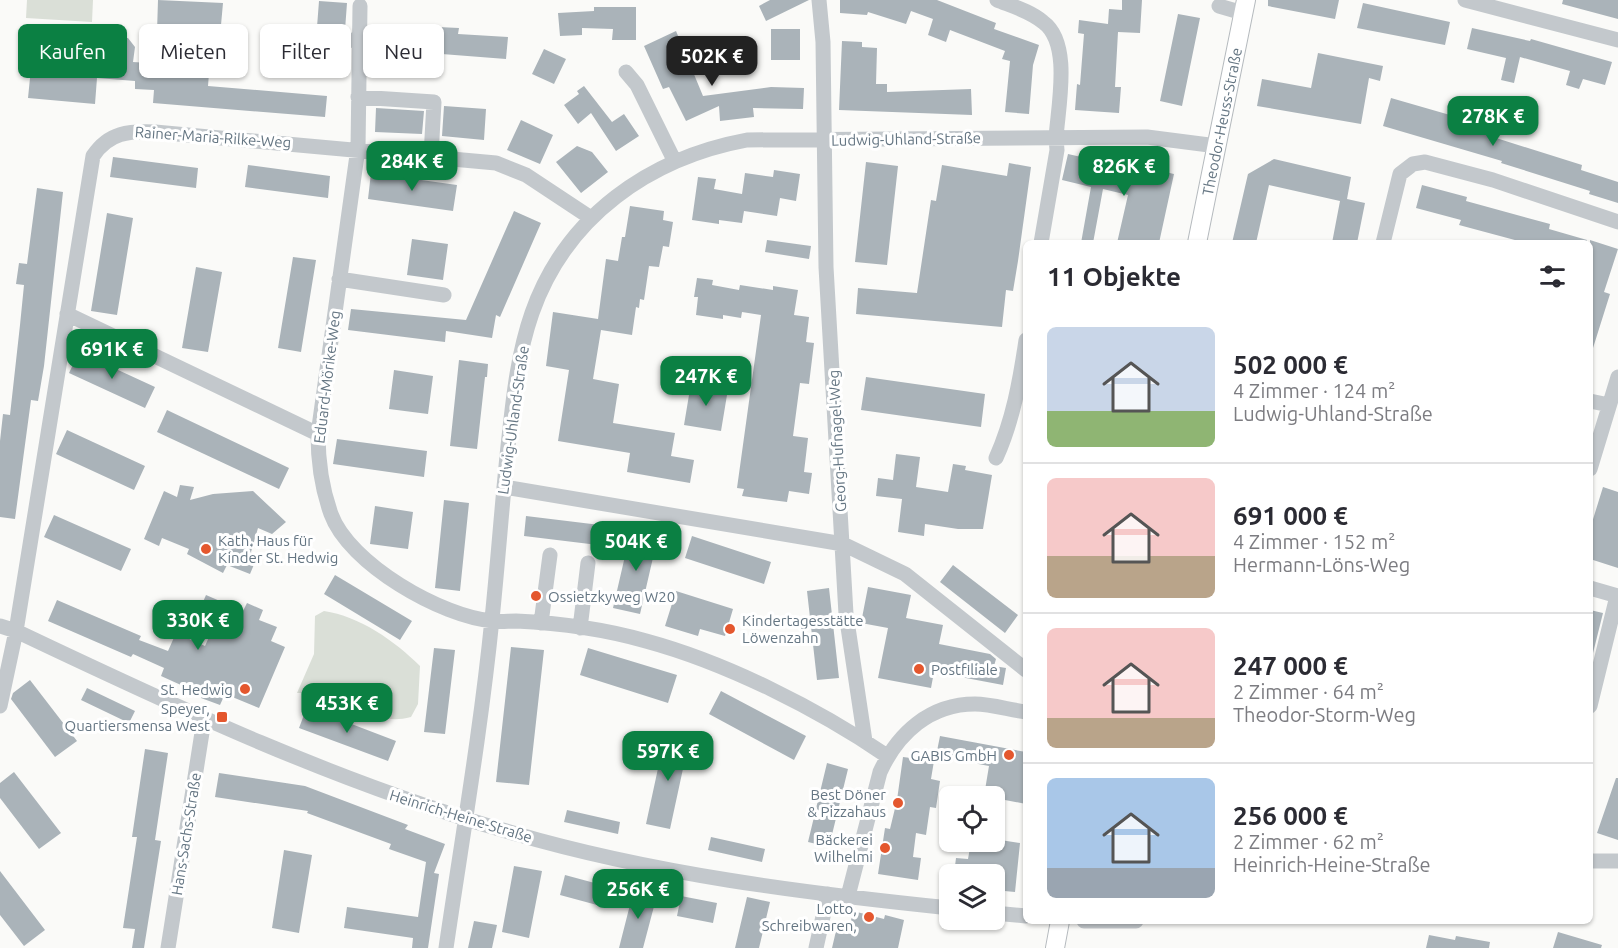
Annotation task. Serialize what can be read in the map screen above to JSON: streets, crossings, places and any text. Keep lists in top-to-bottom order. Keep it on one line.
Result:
{"streets":{"main road":["Theodor-Heuss-Straße"],"street":["Rainer-Maria-Rilke-Weg","Ludwig-Uhland-Straße","Eduard-Mörike-Weg","Georg-Hufnagel-Weg","Heinrich-Heine-Straße","Hans-Sachs-Straße"]},"crossings":[["Theodor-Heuss-Straße","Ludwig-Uhland-Straße"],["Rainer-Maria-Rilke-Weg","Ludwig-Uhland-Straße"],["Rainer-Maria-Rilke-Weg","Eduard-Mörike-Weg"],["Rainer-Maria-Rilke-Weg","Heinrich-Heine-Straße"],["Ludwig-Uhland-Straße","Eduard-Mörike-Weg"],["Ludwig-Uhland-Straße","Georg-Hufnagel-Weg"],["Ludwig-Uhland-Straße","Heinrich-Heine-Straße"],["Eduard-Mörike-Weg","Georg-Hufnagel-Weg"],["Heinrich-Heine-Straße","Hans-Sachs-Straße"]],"places":{"other":["Kath. Haus für Kinder St. Hedwig","Ossietzkyweg W20","Kindertagesstätte Löwenzahn","Postfiliale","St. Hedwig","GABIS GmbH","Best Döner & Pizzahaus","Bäckerei Wilhelmi","Lotto, Schreibwaren,"],"transit":["Speyer, Quartiersmensa West"]},"page":{"chip":["Kaufen","Mieten","Filter","Neu"],"price":["502K €","278K €","284K €","826K €","691K €","247K €","504K €","330K €","453K €","597K €","256K €"],"heading":"11 Objekte","list":[{"name":"502 000 €","note":"4 Zimmer · 124 m² · Ludwig-Uhland-Straße"},{"name":"691 000 €","note":"4 Zimmer · 152 m² · Hermann-Löns-Weg"},{"name":"247 000 €","note":"2 Zimmer · 64 m² · Theodor-Storm-Weg"},{"name":"256 000 €","note":"2 Zimmer · 62 m² · Heinrich-Heine-Straße"}]}}
